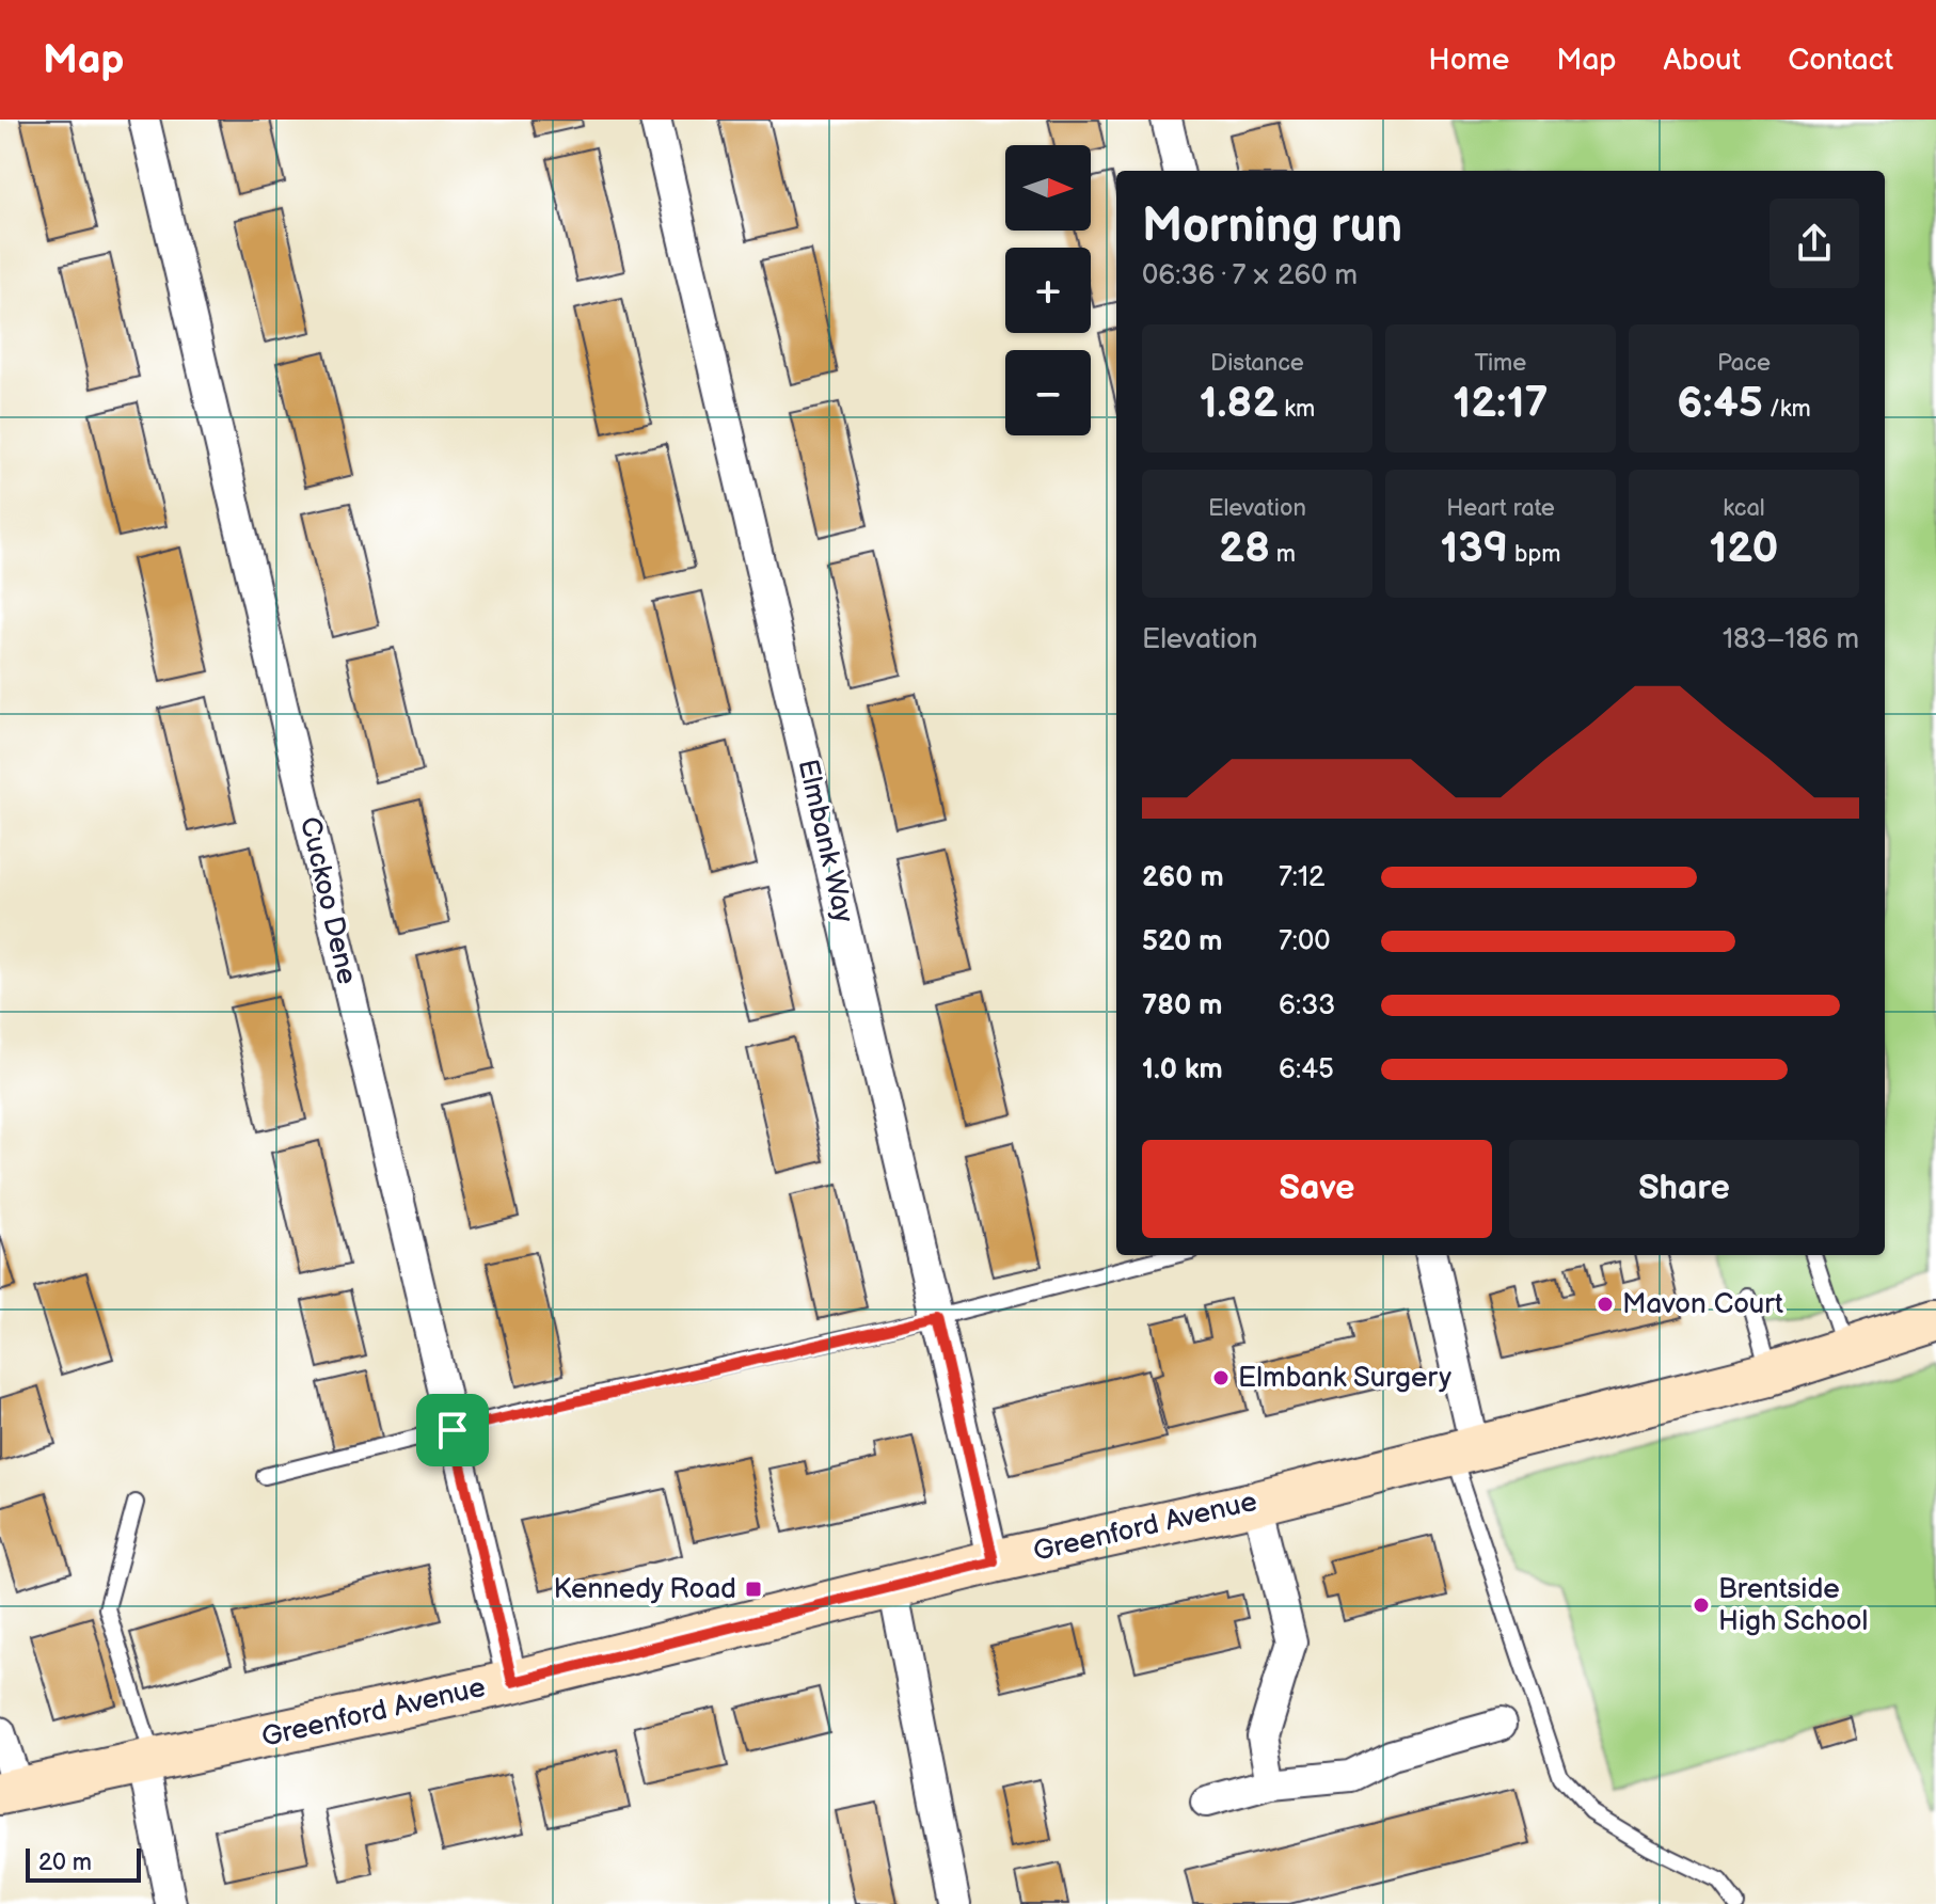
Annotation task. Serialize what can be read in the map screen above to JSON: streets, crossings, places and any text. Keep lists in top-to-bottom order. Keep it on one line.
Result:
{"streets":{"street":["Elmbank Way","Cuckoo Dene","Greenford Avenue"]},"crossings":[["Elmbank Way","Greenford Avenue"],["Cuckoo Dene","Greenford Avenue"]],"places":{"other":["Mavon Court","Elmbank Surgery","Brentside High School"],"transit":["Kennedy Road"]},"scale_bar":"20 m","north":"right","page":{"header":"Map","nav":["Home","Map","About","Contact"],"map_buttons":["+","−"],"heading":["Morning run","06:36 · 7 × 260 m"],"stats":[["Distance","1.82 km"],["Time","12:17"],["Pace","6:45 /km"],["Elevation","28 m"],["Heart rate","139 bpm"],["kcal","120"]],"chart":["Elevation","183–186 m"],"list":[{"name":"260 m","note":"7:12"},{"name":"520 m","note":"7:00"},{"name":"780 m","note":"6:33"},{"name":"1.0 km","note":"6:45"}],"buttons":["Save","Share"],"scale":"20 m"}}
